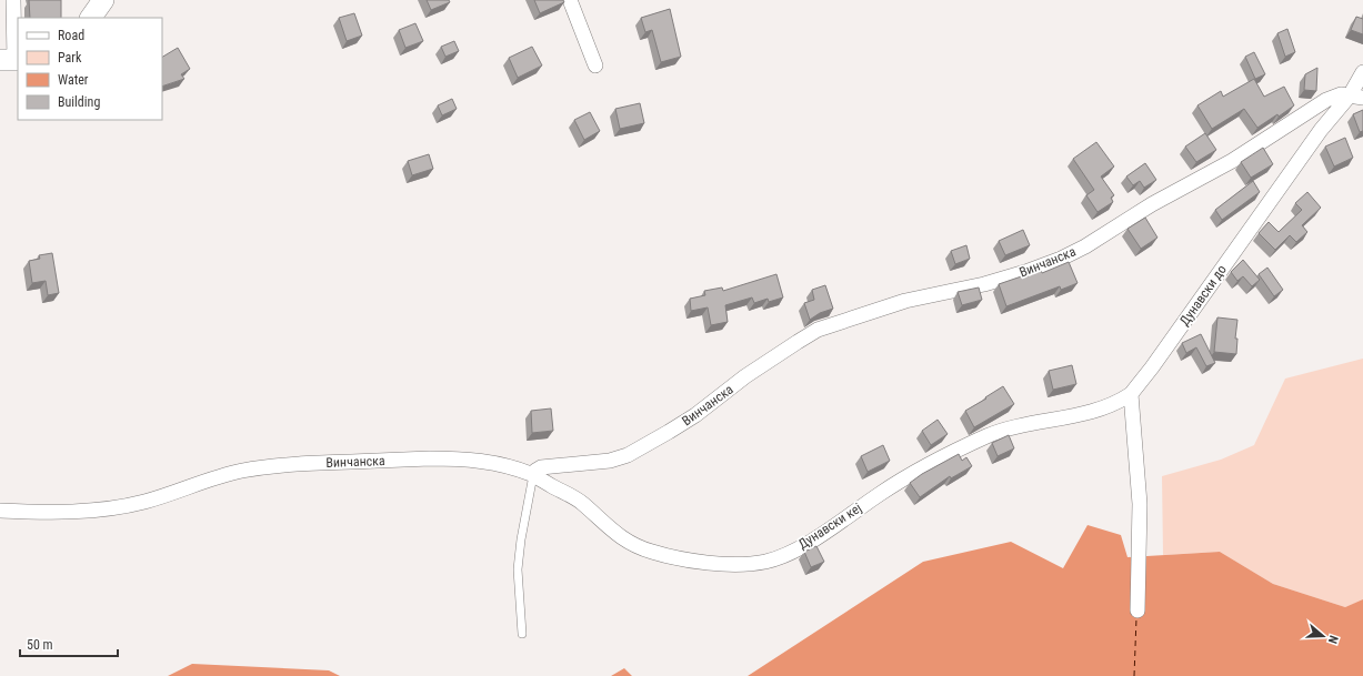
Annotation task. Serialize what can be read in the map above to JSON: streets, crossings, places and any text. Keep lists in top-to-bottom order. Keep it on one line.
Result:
{"streets":{"street":["Винчанска","Дунавски до","Дунавски кеј"]},"crossings":[["Винчанска","Дунавски до"],["Винчанска","Дунавски кеј"],["Дунавски до","Дунавски кеј"]],"legend":["Road","Park","Water","Building"],"scale_bar":"50 m","north":"right"}
